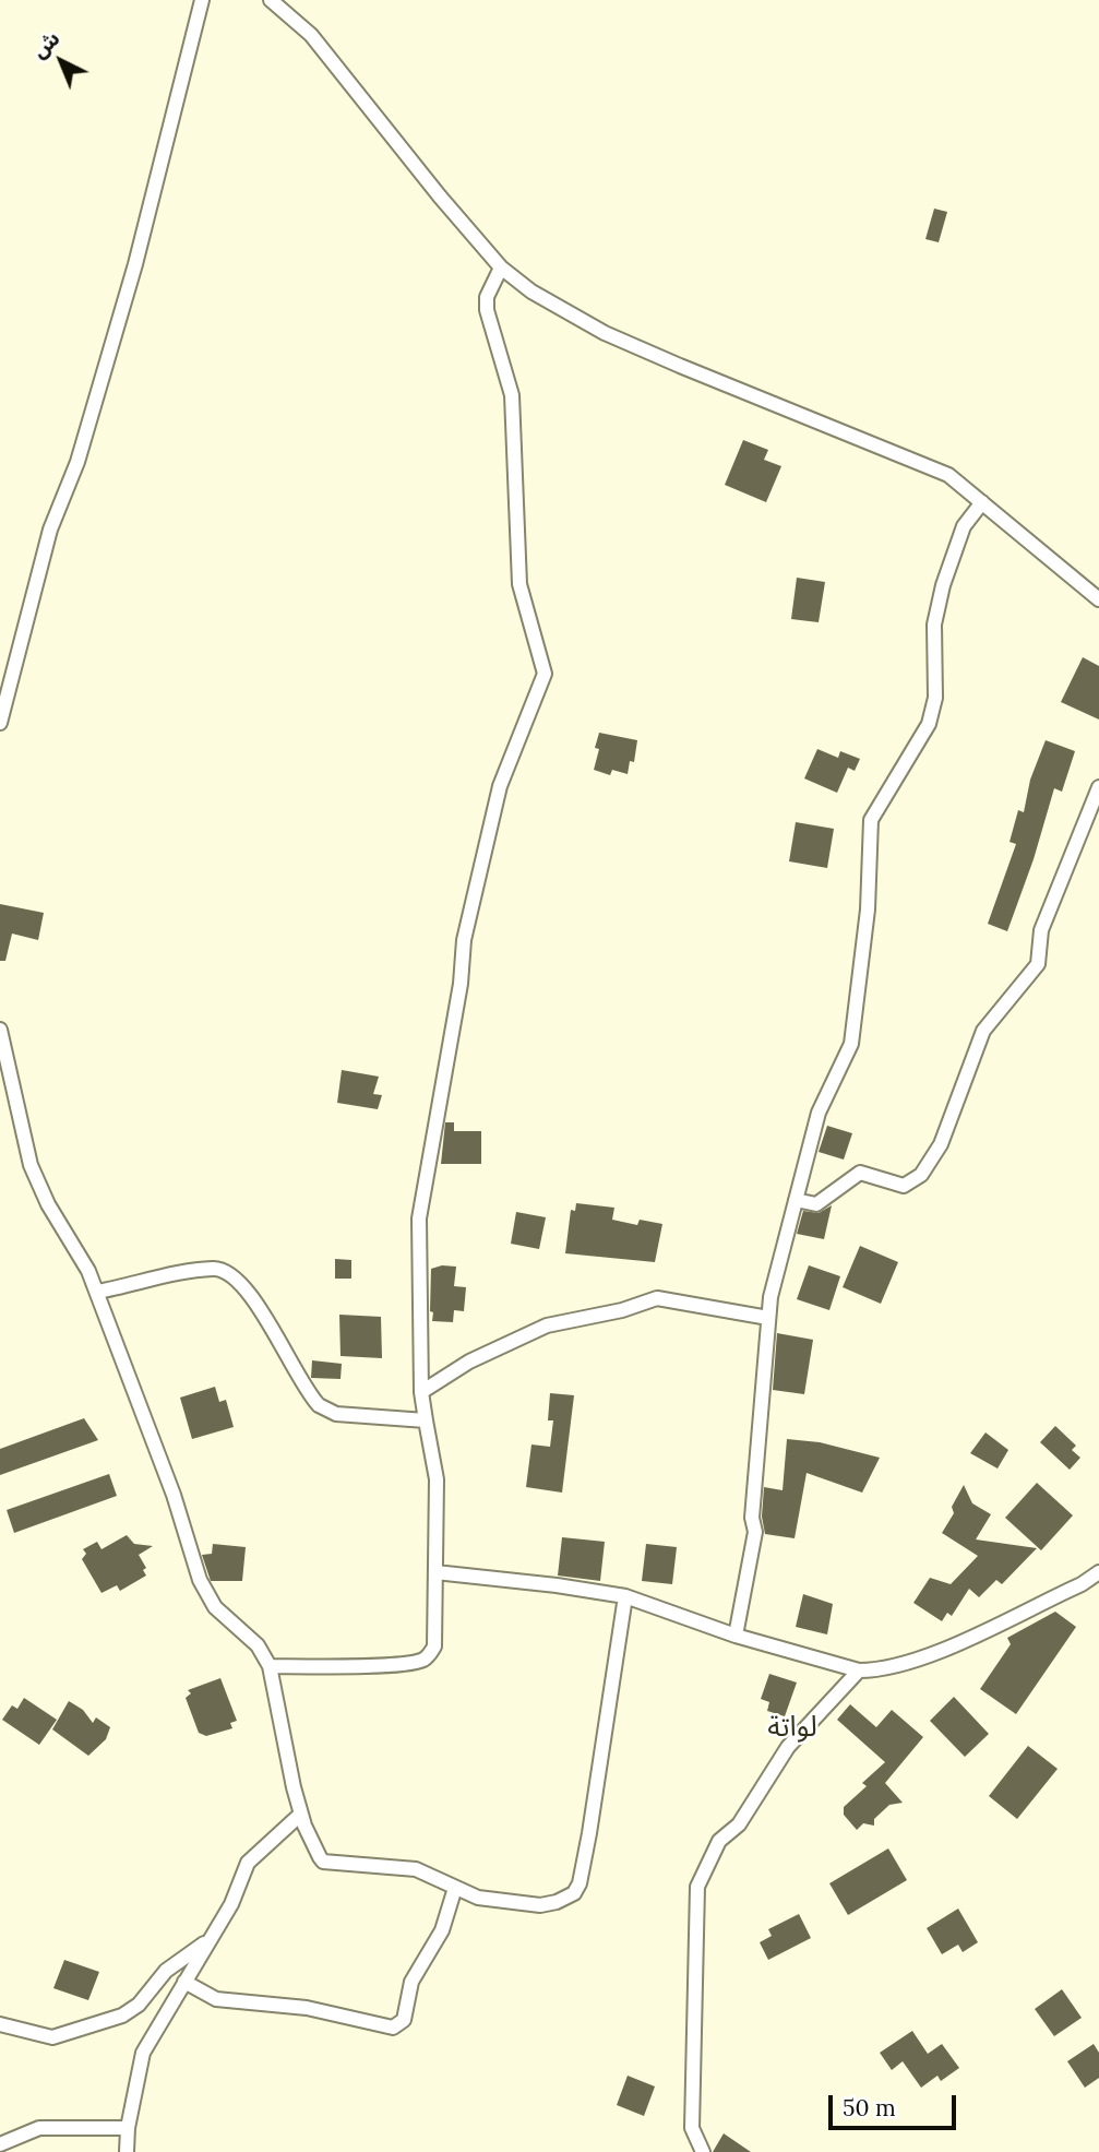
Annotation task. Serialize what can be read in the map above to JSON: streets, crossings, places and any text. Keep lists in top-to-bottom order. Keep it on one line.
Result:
{"districts":["لواتة"],"scale_bar":"50 m","north":"top left"}
